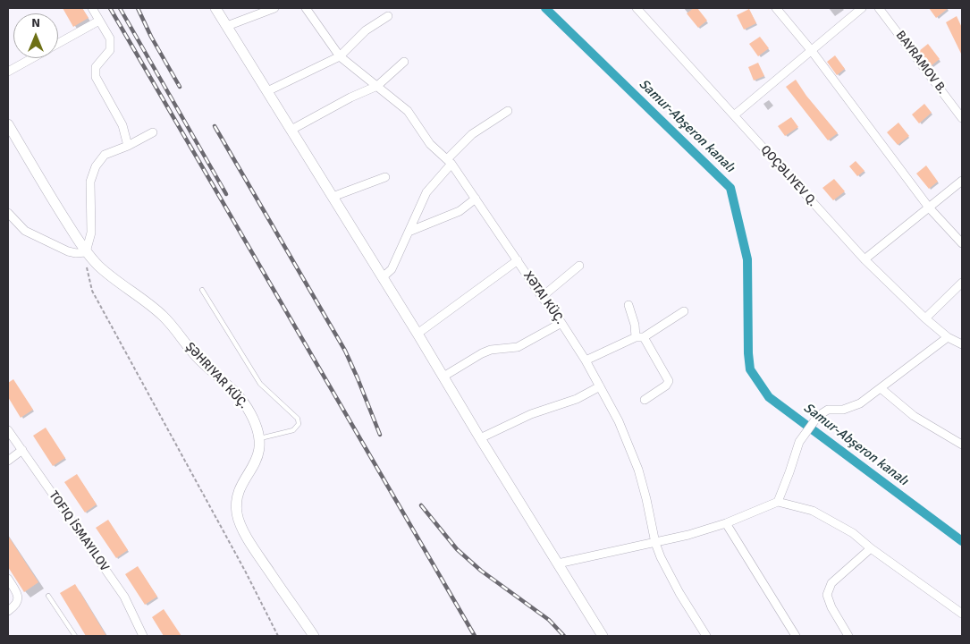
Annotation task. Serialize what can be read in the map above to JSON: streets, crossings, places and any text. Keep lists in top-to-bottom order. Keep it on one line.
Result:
{"streets":{"street":["BAYRAMOV B.","QOÇƏLIYEV Q.","XƏTAI KÜÇ.","ŞƏHRIYAR KÜÇ."]},"water":["Samur-Abşeron kanalı"],"north":"top"}
